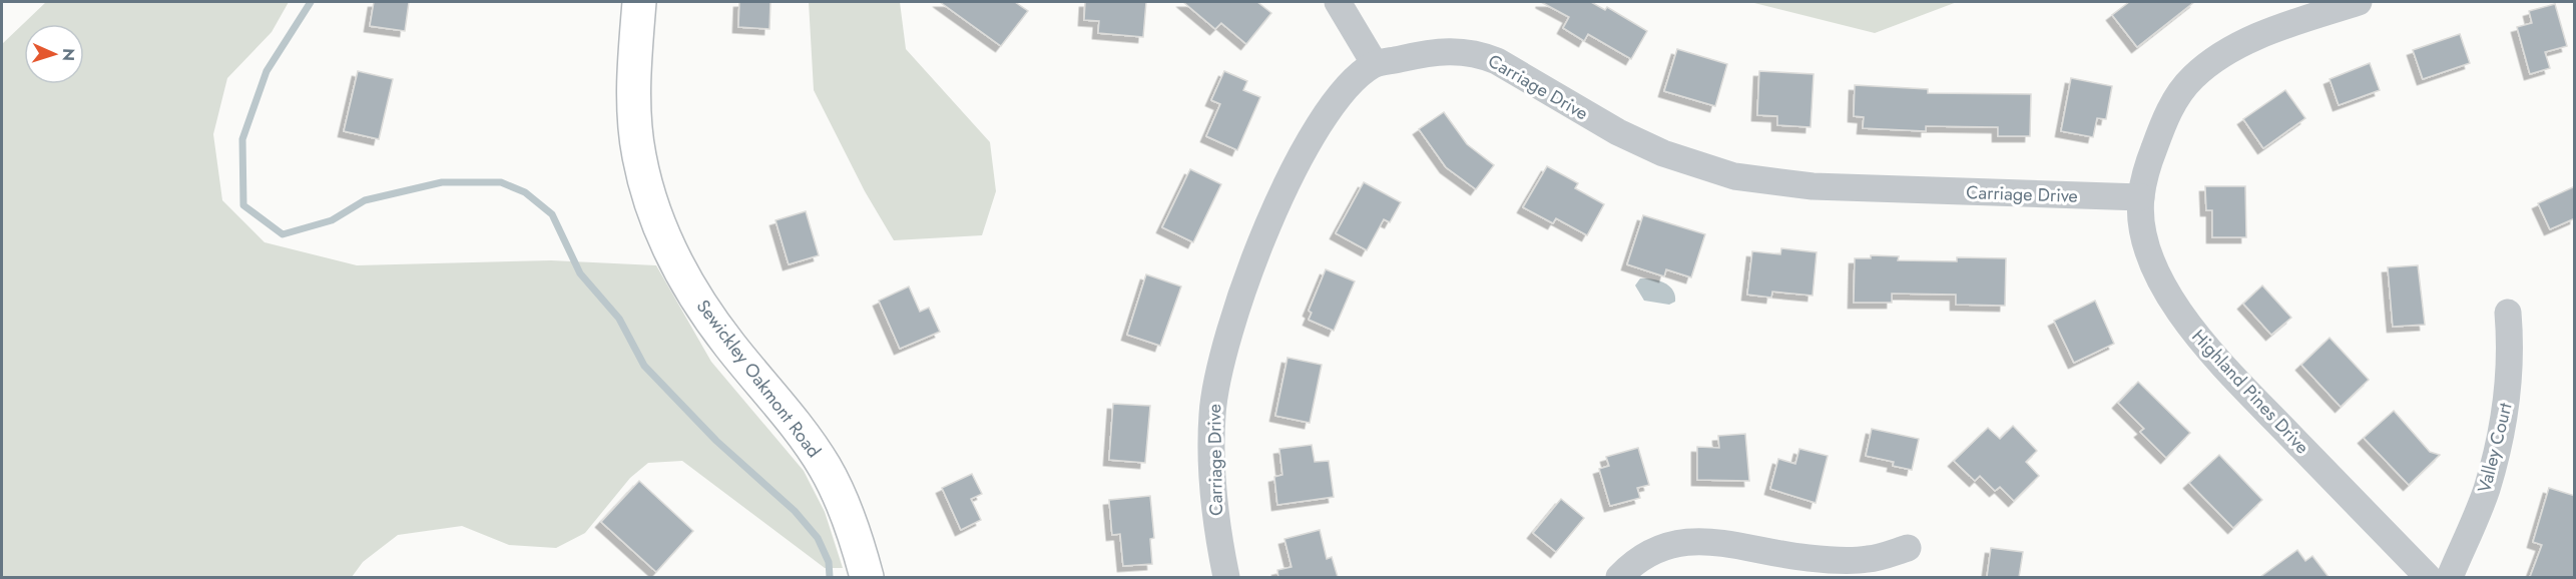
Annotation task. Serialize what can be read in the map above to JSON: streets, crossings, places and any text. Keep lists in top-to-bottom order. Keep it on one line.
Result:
{"streets":{"main road":["Sewickley Oakmont Road"],"street":["Carriage Drive","Highland Pines Drive","Valley Court"]},"crossings":[["Carriage Drive","Highland Pines Drive"]],"north":"right"}
